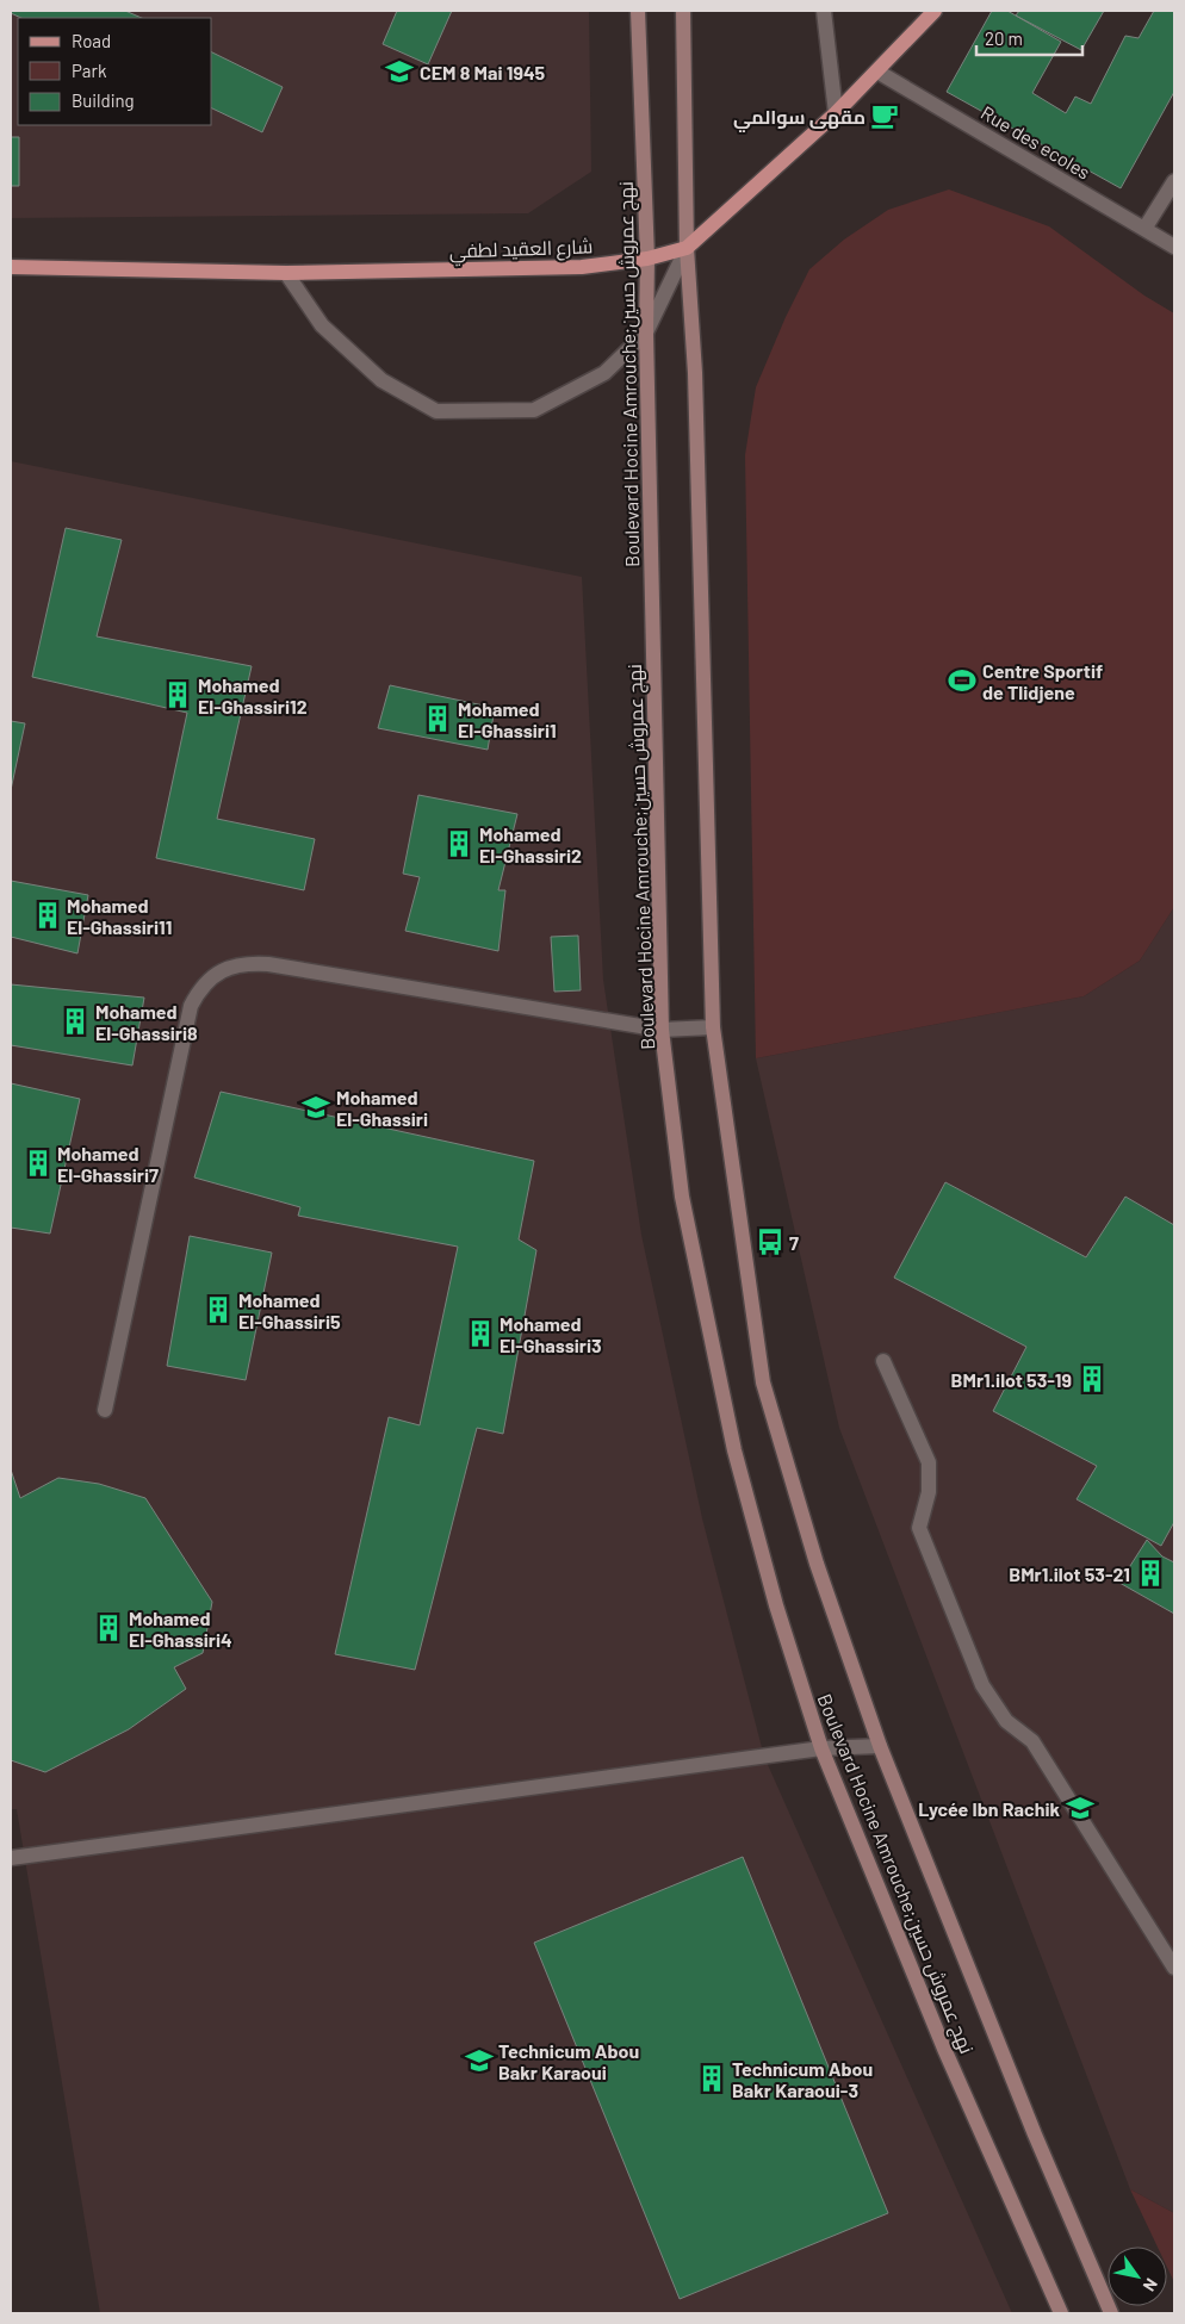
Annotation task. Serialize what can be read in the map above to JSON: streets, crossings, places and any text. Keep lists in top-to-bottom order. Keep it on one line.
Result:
{"streets":{"main road":["شارع العقيد لطفي","Boulevard Hocine Amrouche;نهج عمروش حسين"],"street":["Rue des ecoles"]},"crossings":[["Rue des ecoles","شارع العقيد لطفي"],["شارع العقيد لطفي","Boulevard Hocine Amrouche;نهج عمروش حسين"]],"places":{"school or university":["CEM 8 Mai 1945","Mohamed El-Ghassiri","Lycée Ibn Rachik","Technicum Abou Bakr Karaoui"],"cafe":["مقهى سوالمي"],"sports":["Centre Sportif de Tlidjene"],"building":["Mohamed El-Ghassiri12","Mohamed El-Ghassiri1","Mohamed El-Ghassiri2","Mohamed El-Ghassiri11","Mohamed El-Ghassiri8","Mohamed El-Ghassiri7","Mohamed El-Ghassiri5","Mohamed El-Ghassiri3","BMr1.ilot 53-19","BMr1.ilot 53-21","Mohamed El-Ghassiri4","Technicum Abou Bakr Karaoui-3"],"bus stop":["7"]},"legend":["Road","Park","Building"],"scale_bar":"20 m","north":"bottom right"}
